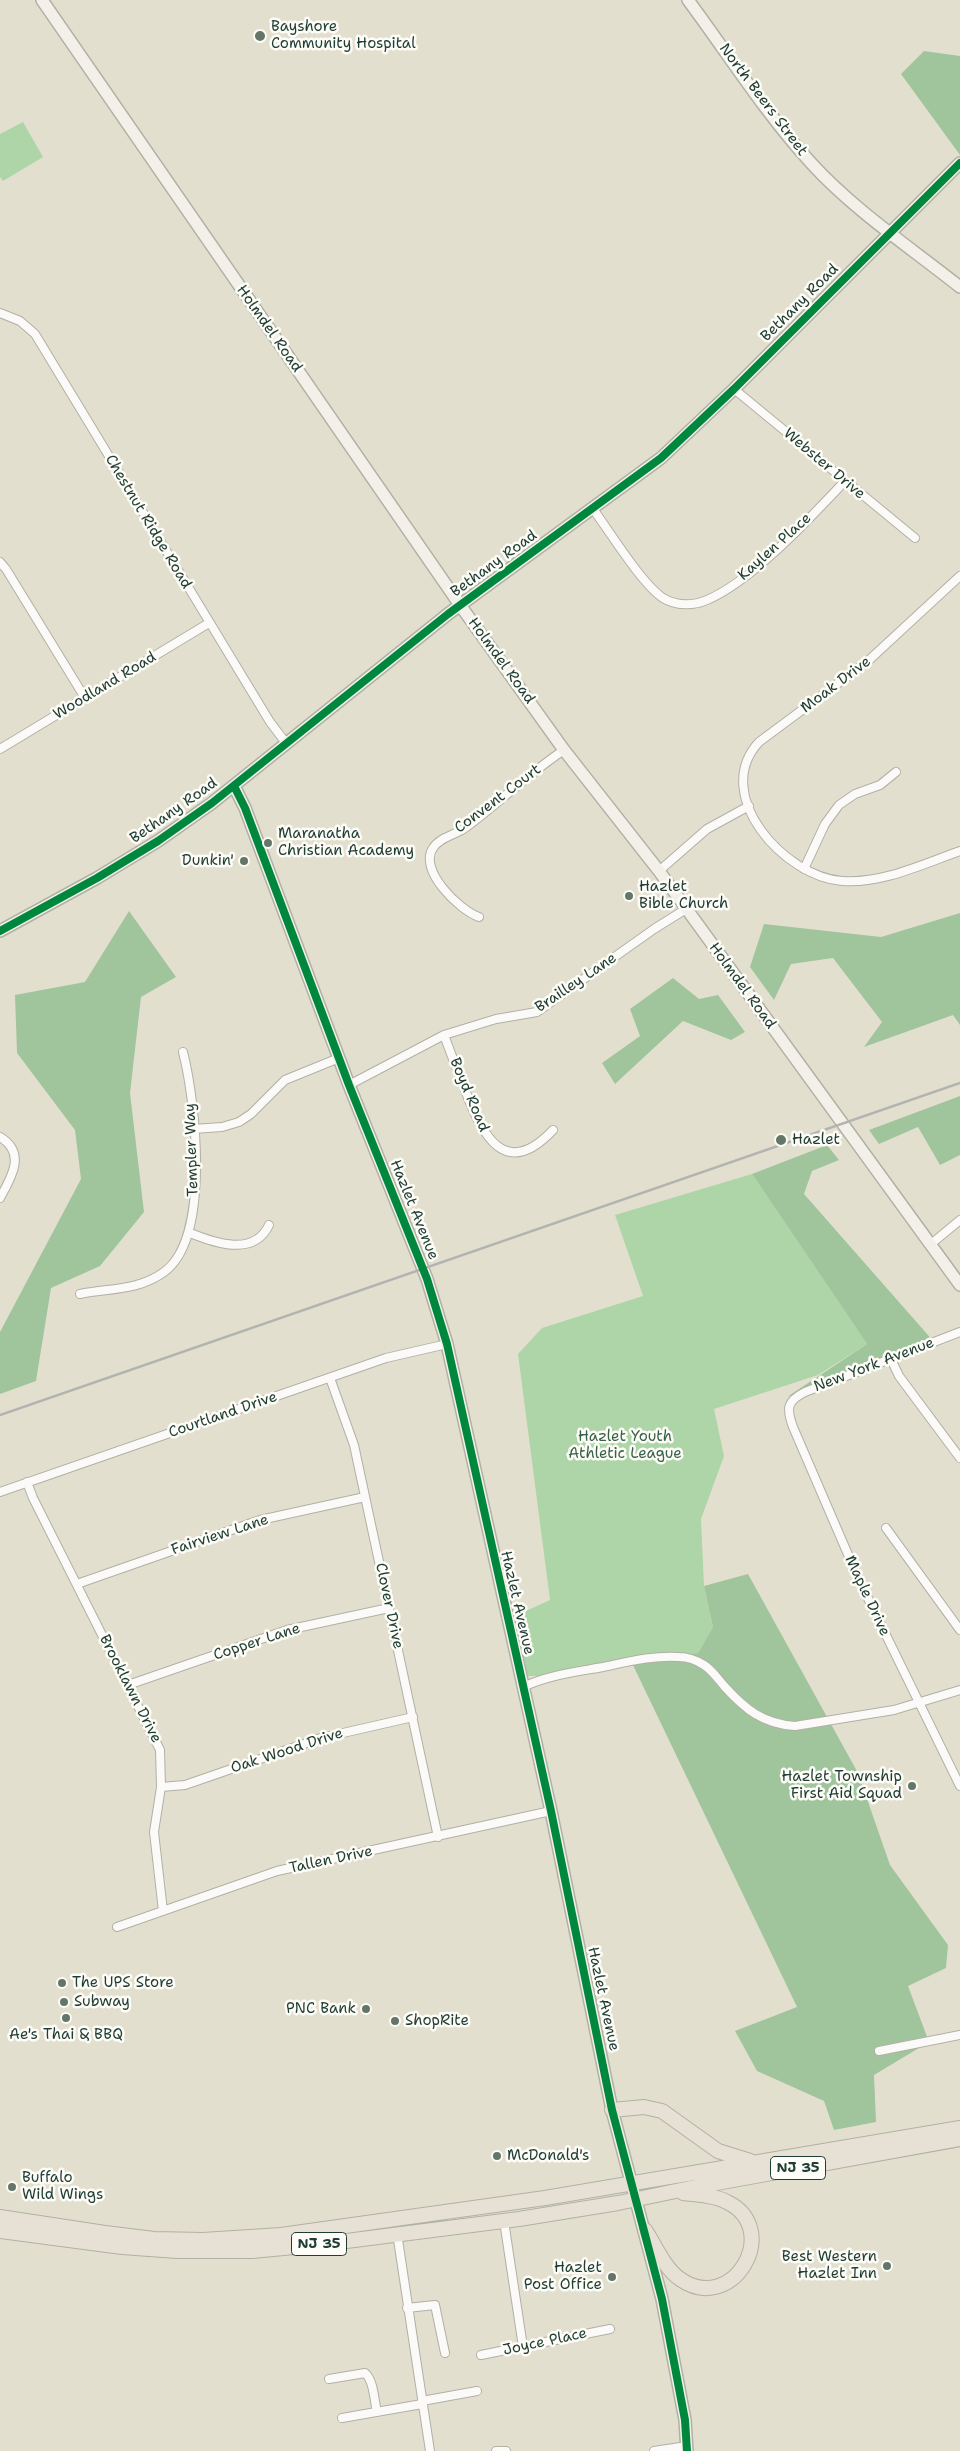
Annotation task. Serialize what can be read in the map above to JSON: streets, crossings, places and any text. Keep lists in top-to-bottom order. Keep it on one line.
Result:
{"streets":{"highway":["NJ 35"],"street":["North Beers Street","Bethany Road","Holmdel Road","Webster Drive","Chestnut Ridge Road","Kaylen Place","Moak Drive","Woodland Road","Convent Court","Brailley Lane","Boyd Road","Templer Way","Hazlet Avenue","New York Avenue","Courtland Drive","Fairview Lane","Maple Drive","Clover Drive","Copper Lane","Brooklawn Drive","Oak Wood Drive","Tallen Drive","Joyce Place"]},"crossings":[["North Beers Street","Bethany Road"],["Bethany Road","Holmdel Road"],["Bethany Road","Webster Drive"],["Bethany Road","Chestnut Ridge Road"],["Bethany Road","Kaylen Place"],["Bethany Road","Hazlet Avenue"],["Holmdel Road","Convent Court"],["Holmdel Road","Brailley Lane"],["Webster Drive","Kaylen Place"],["Chestnut Ridge Road","Woodland Road"],["Brailley Lane","Boyd Road"],["Brailley Lane","Hazlet Avenue"],["Hazlet Avenue","Courtland Drive"],["Hazlet Avenue","Tallen Drive"],["Hazlet Avenue","NJ 35"],["New York Avenue","Maple Drive"],["Courtland Drive","Clover Drive"],["Courtland Drive","Brooklawn Drive"],["Fairview Lane","Clover Drive"],["Fairview Lane","Brooklawn Drive"],["Clover Drive","Copper Lane"],["Clover Drive","Oak Wood Drive"],["Clover Drive","Tallen Drive"],["Copper Lane","Brooklawn Drive"],["Brooklawn Drive","Oak Wood Drive"],["Brooklawn Drive","Tallen Drive"]],"parks":["Hazlet Youth Athletic League"],"places":["Bayshore Community Hospital","Maranatha Christian Academy","Dunkin'","Hazlet Bible Church","Hazlet","Hazlet Township First Aid Squad","The UPS Store","Subway","PNC Bank","Ae's Thai & BBQ","ShopRite","McDonald's","Buffalo Wild Wings","Best Western Hazlet Inn","Hazlet Post Office"]}
